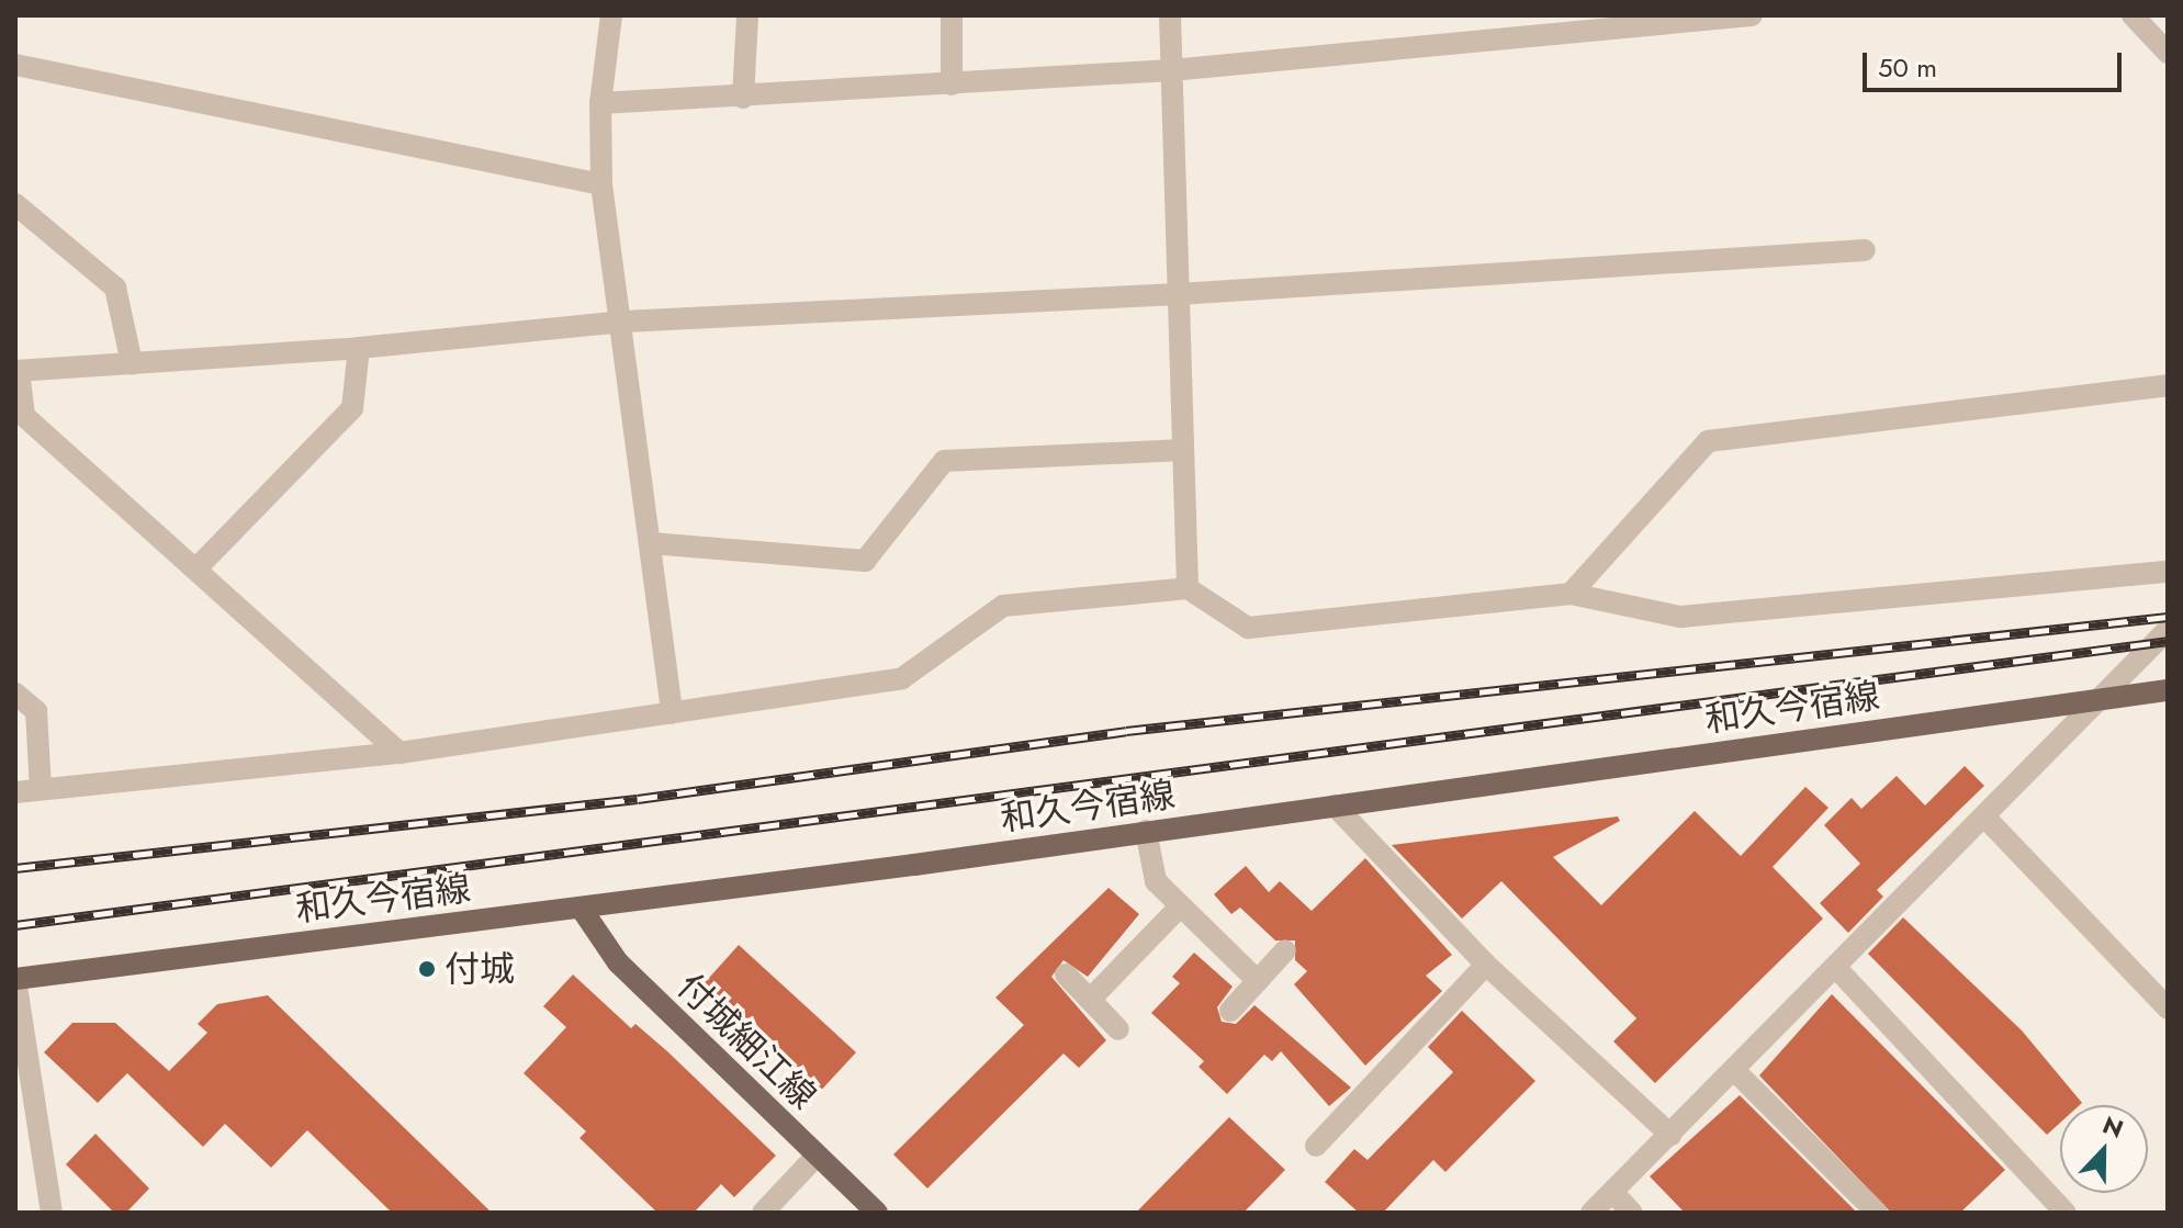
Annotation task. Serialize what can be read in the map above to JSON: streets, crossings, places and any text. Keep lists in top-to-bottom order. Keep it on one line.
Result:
{"streets":{"main road":["和久今宿線","付城細江線"]},"crossings":[["和久今宿線","付城細江線"]],"places":["付城"],"scale_bar":"50 m","north":"top"}
